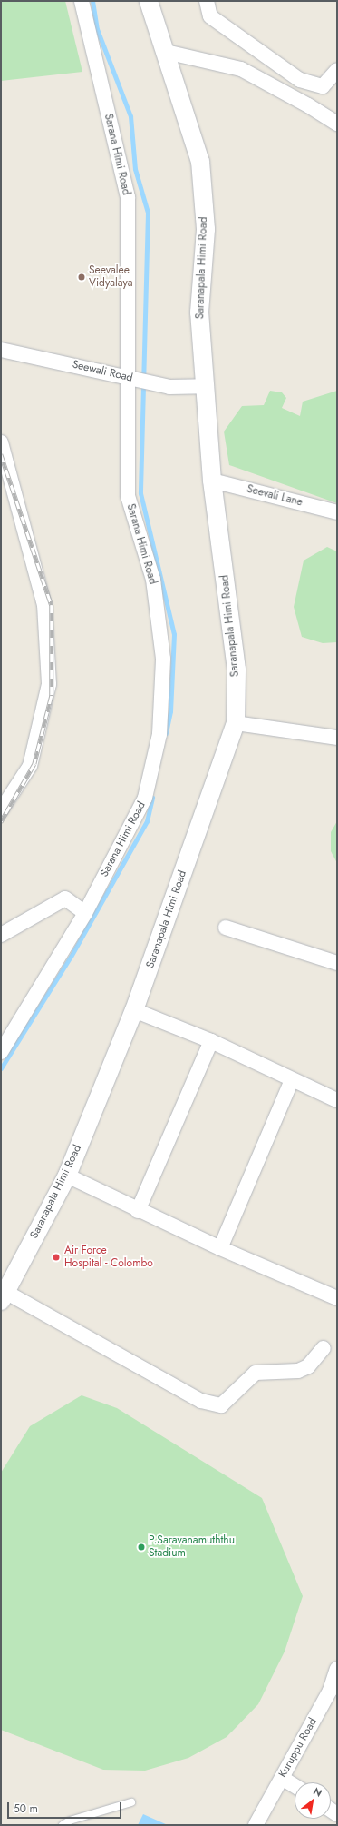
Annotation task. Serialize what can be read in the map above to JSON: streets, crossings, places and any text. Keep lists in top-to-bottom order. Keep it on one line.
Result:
{"streets":{"street":["Sarana Himi Road","Saranapala Himi Road","Seewali Road","Seevali Lane","Kuruppu Road"]},"crossings":[["Sarana Himi Road","Seewali Road"],["Saranapala Himi Road","Seewali Road"],["Saranapala Himi Road","Seevali Lane"]],"places":["Seevalee Vidyalaya","Air Force Hospital - Colombo","P.Saravanamuththu Stadium"],"scale_bar":"50 m","north":"top right"}
